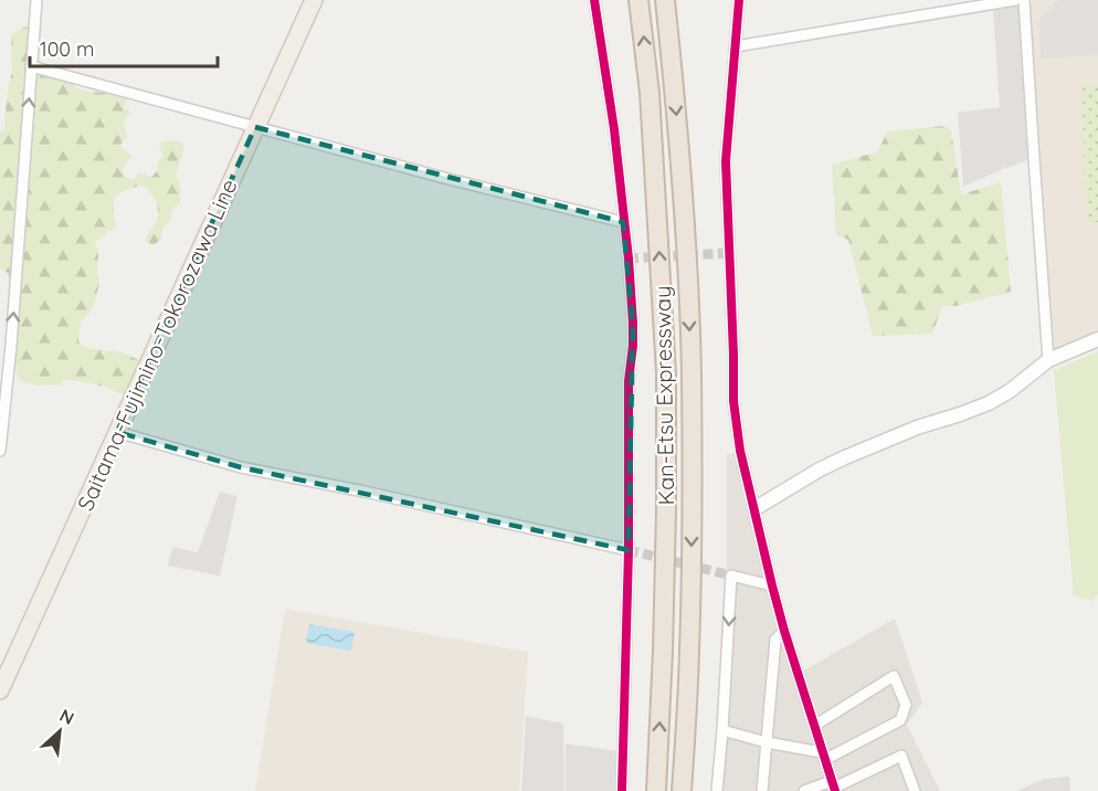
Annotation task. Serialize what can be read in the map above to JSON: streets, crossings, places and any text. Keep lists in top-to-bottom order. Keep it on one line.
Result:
{"streets":{"highway":["Kan-Etsu Expressway"],"main road":["Saitama-Fujimino-Tokorozawa Line"]},"scale_bar":"100 m","north":"top right"}
